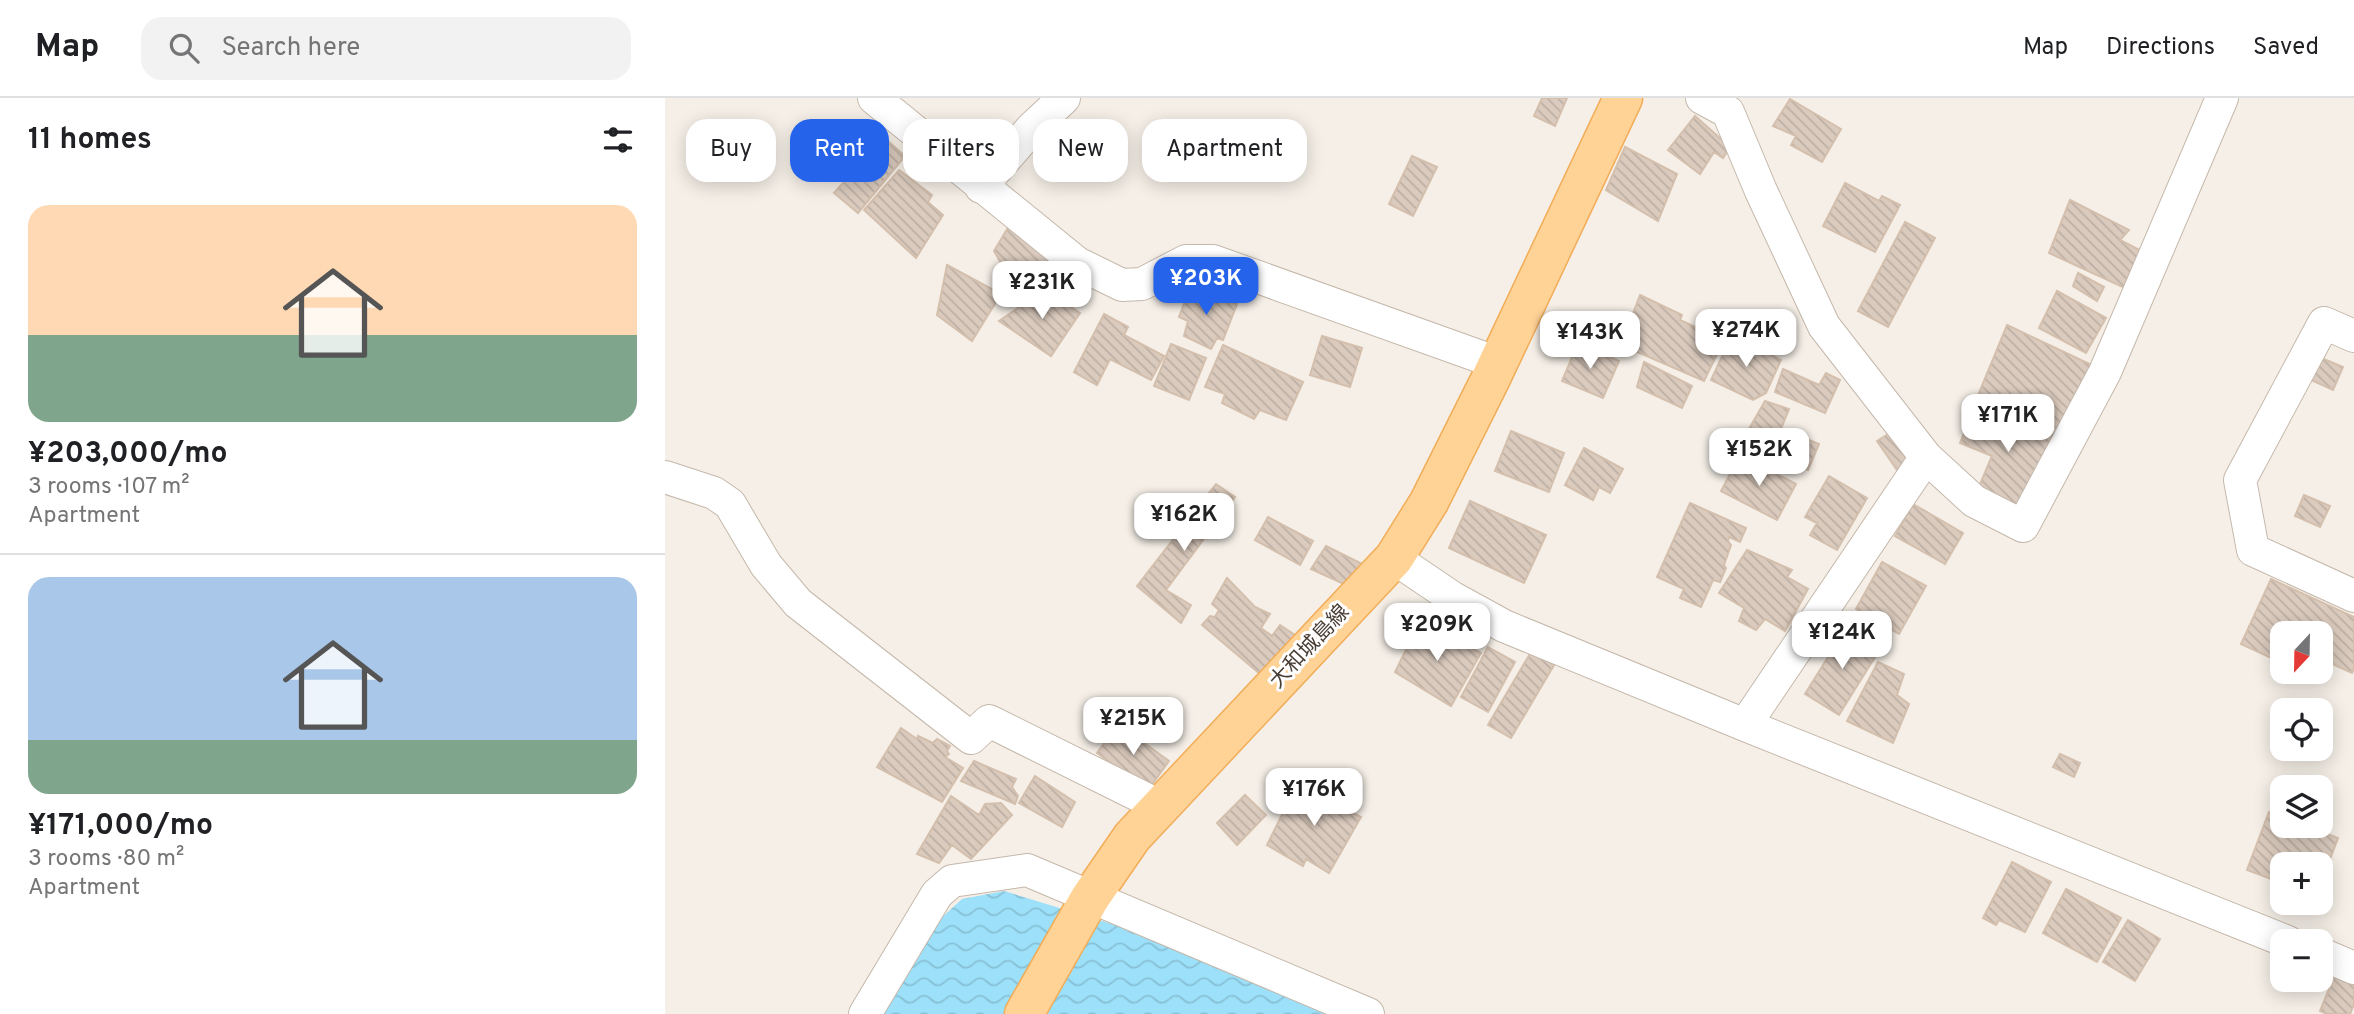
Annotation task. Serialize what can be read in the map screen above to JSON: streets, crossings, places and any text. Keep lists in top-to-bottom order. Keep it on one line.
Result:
{"streets":{"main road":["大和城島線"]},"north":"bottom","page":{"header":"Map","search":"Search here","nav":["Map","Directions","Saved"],"heading":"11 homes","chip":["Buy","Rent","Filters","New","Apartment"],"list":[{"name":"¥203,000/mo","note":"3 rooms · 107 m² · Apartment"},{"name":"¥171,000/mo","note":"3 rooms · 80 m² · Apartment"}],"price":["¥203K","¥231K","¥274K","¥143K","¥171K","¥152K","¥162K","¥209K","¥124K","¥215K","¥176K"],"map_buttons":["+","−"]}}
